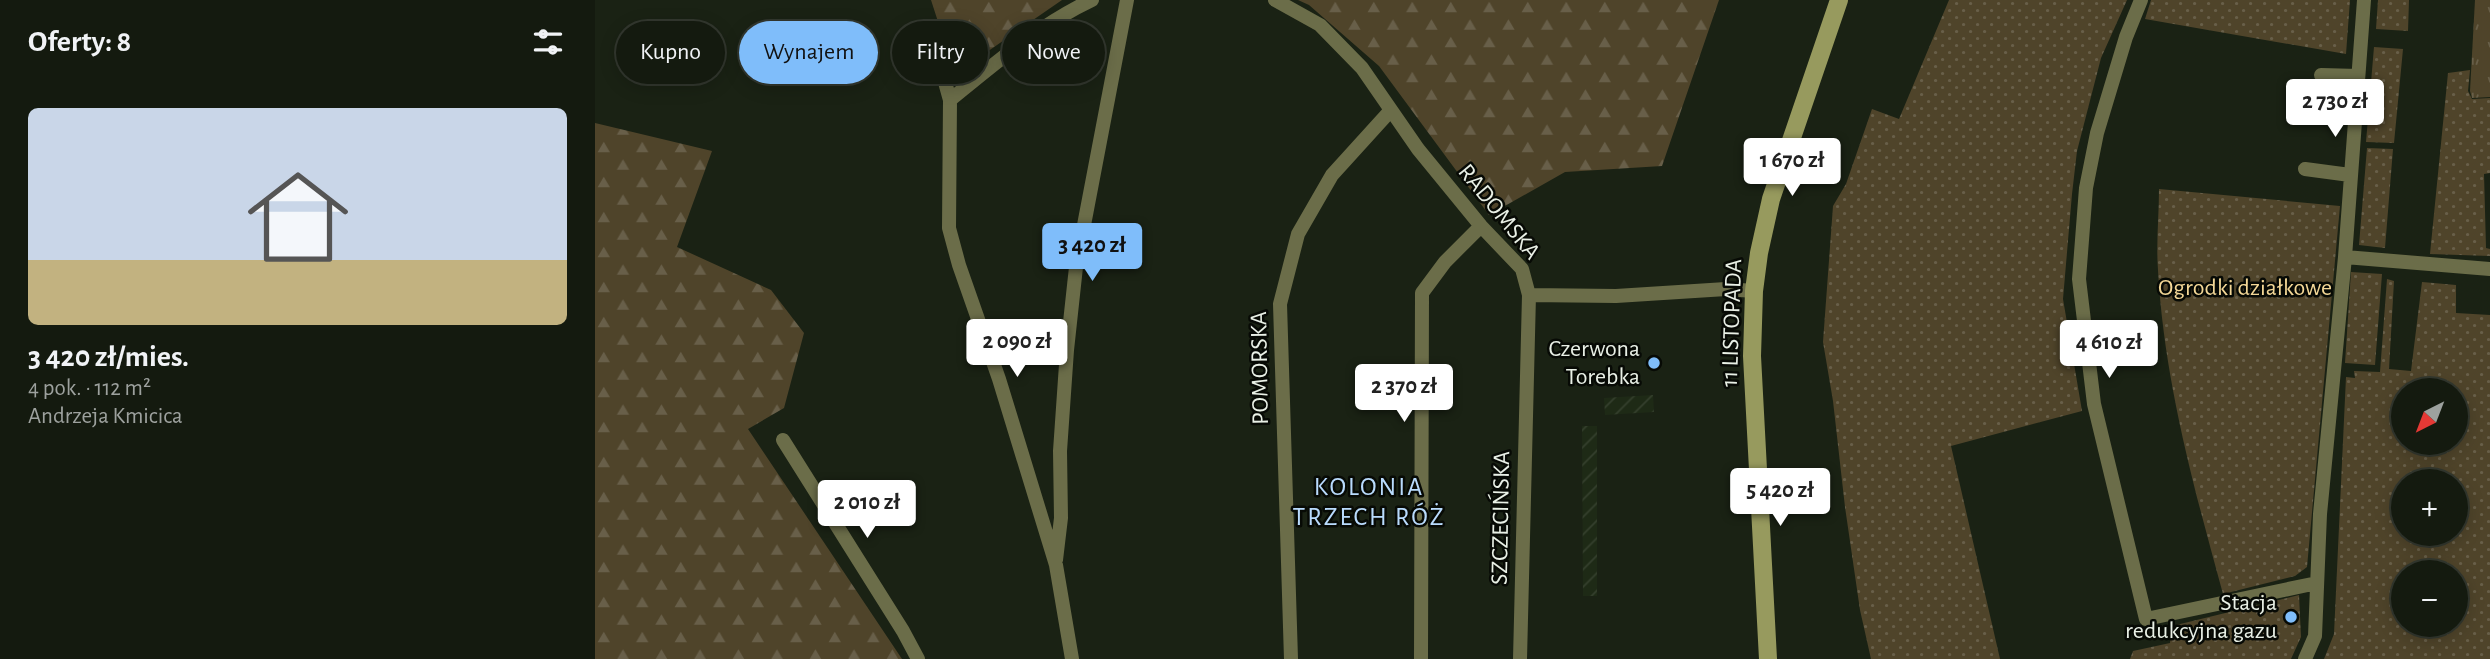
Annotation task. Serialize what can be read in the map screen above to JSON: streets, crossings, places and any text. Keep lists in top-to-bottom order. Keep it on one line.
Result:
{"streets":{"main road":["11 LISTOPADA"],"street":["RADOMSKA","POMORSKA","SZCZECIŃSKA"]},"crossings":[["RADOMSKA","11 LISTOPADA"],["RADOMSKA","POMORSKA"],["RADOMSKA","SZCZECIŃSKA"]],"districts":["KOLONIA TRZECH RÓŻ"],"parks":["Ogrodki działkowe"],"places":["Czerwona Torebka","Stacja redukcyjna gazu"],"north":"bottom left","page":{"heading":"Oferty: 8","chip":["Kupno","Wynajem","Filtry","Nowe"],"price":["2 730 zł","1 670 zł","3 420 zł","2 090 zł","4 610 zł","2 370 zł","5 420 zł","2 010 zł"],"list":[{"name":"3 420 zł/mies.","note":"4 pok. · 112 m² · Andrzeja Kmicica"}],"map_buttons":["+","−"]}}
